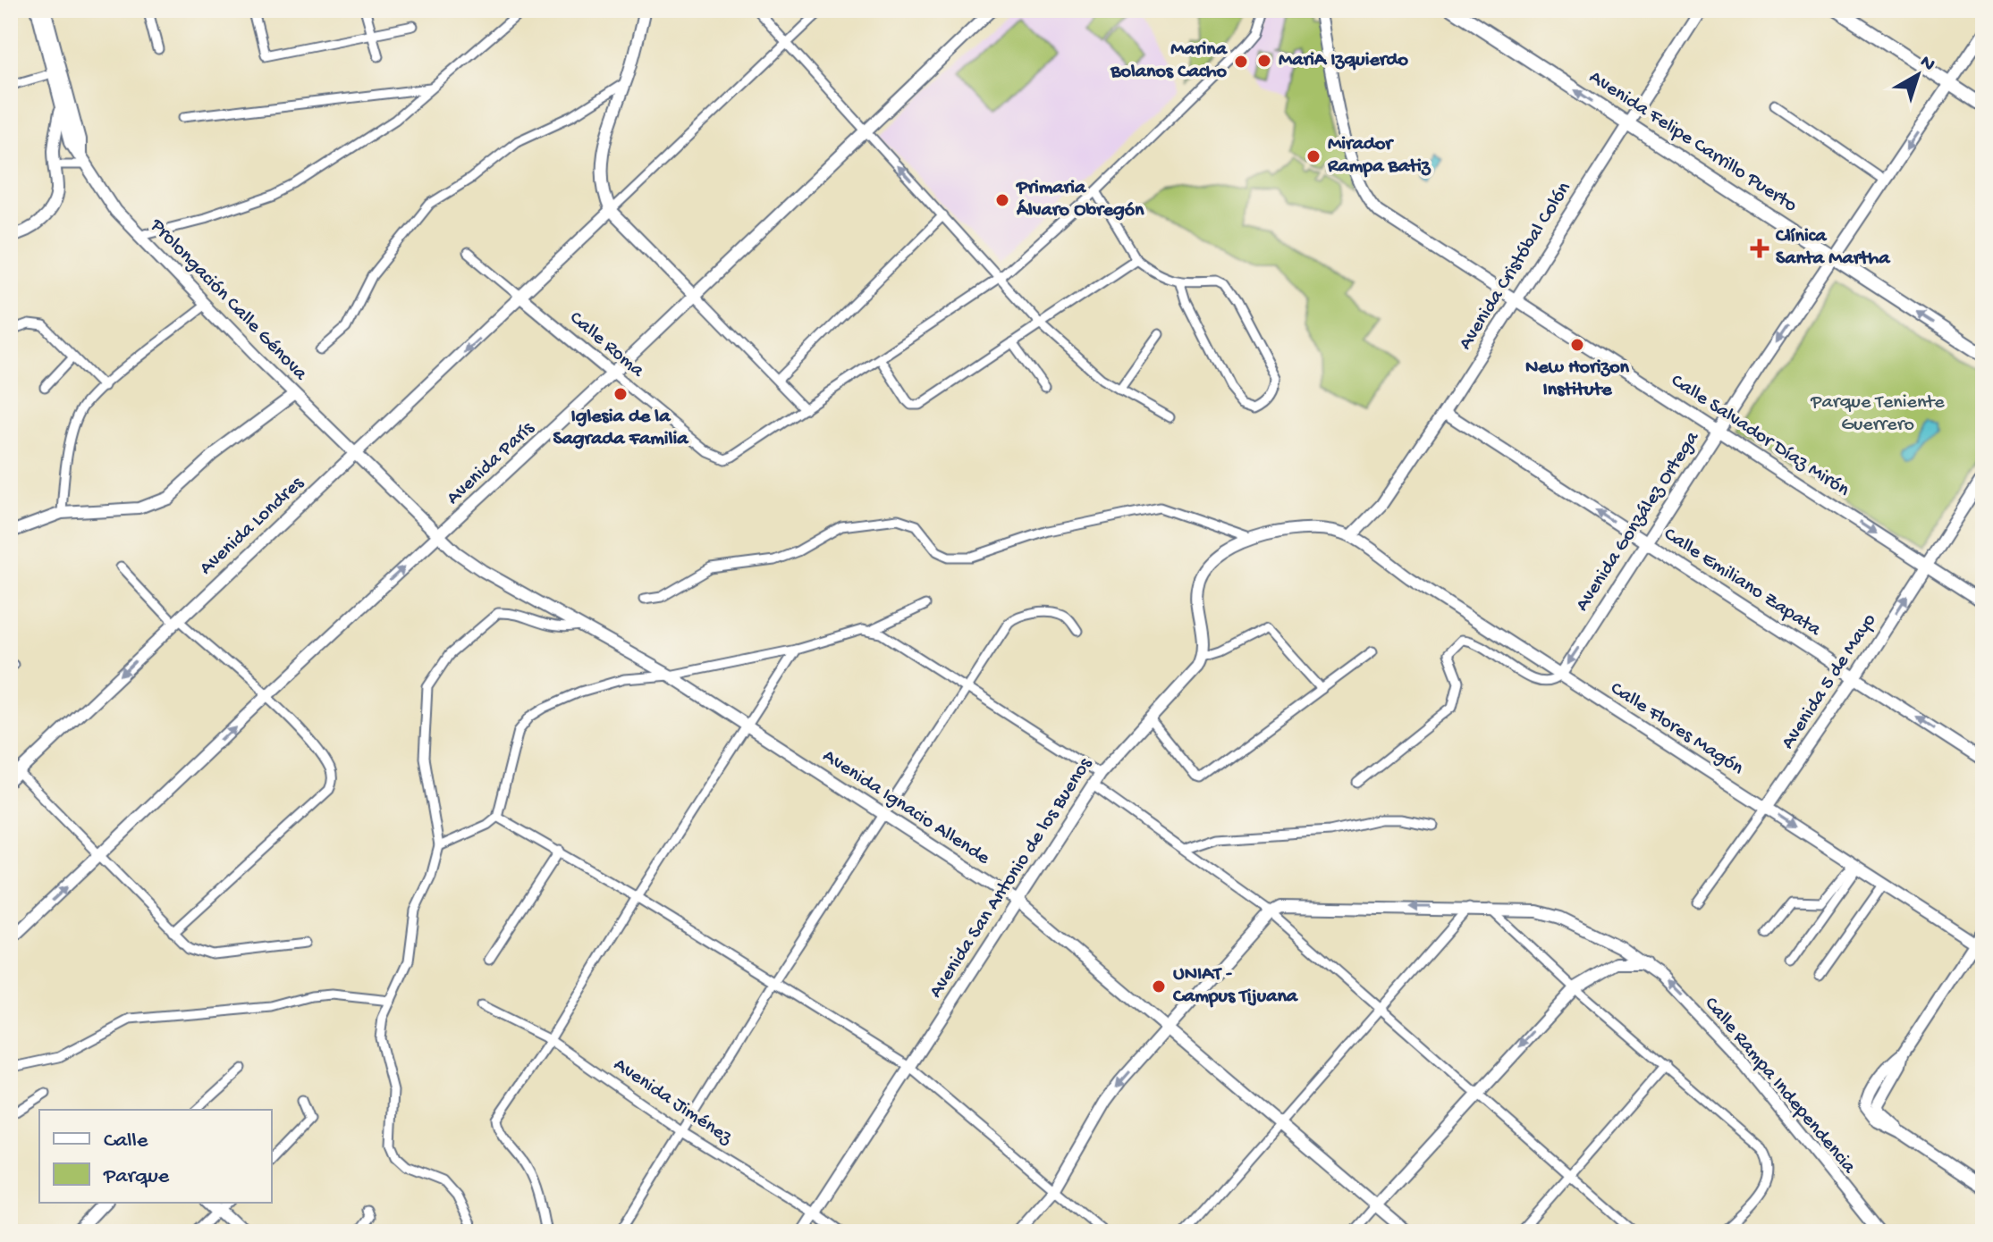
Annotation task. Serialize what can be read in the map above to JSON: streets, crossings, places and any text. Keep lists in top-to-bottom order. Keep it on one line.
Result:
{"streets":{"main road":["Avenida Felipe Carrillo Puerto","Avenida Cristóbal Colón","Prolongación Calle Génova","Calle Roma","Calle Salvador Díaz Mirón","Avenida París","Avenida González Ortega","Avenida Londres","Calle Emiliano Zapata","Avenida 5 de Mayo","Calle Flores Magón","Avenida Ignacio Allende","Avenida San Antonio de los Buenos","Calle Rampa Independencia","Avenida Jiménez"]},"crossings":[["Avenida Felipe Carrillo Puerto","Avenida Cristóbal Colón"],["Avenida Felipe Carrillo Puerto","Avenida González Ortega"],["Avenida Cristóbal Colón","Calle Salvador Díaz Mirón"],["Avenida Cristóbal Colón","Calle Emiliano Zapata"],["Avenida Cristóbal Colón","Calle Flores Magón"],["Prolongación Calle Génova","Avenida Londres"],["Prolongación Calle Génova","Avenida Ignacio Allende"],["Calle Roma","Avenida París"],["Calle Roma","Avenida Londres"],["Calle Salvador Díaz Mirón","Avenida González Ortega"],["Calle Salvador Díaz Mirón","Avenida 5 de Mayo"],["Avenida París","Avenida Ignacio Allende"],["Avenida González Ortega","Calle Emiliano Zapata"],["Avenida González Ortega","Calle Flores Magón"],["Avenida Londres","Avenida Ignacio Allende"],["Calle Emiliano Zapata","Avenida 5 de Mayo"],["Avenida 5 de Mayo","Calle Flores Magón"],["Avenida Ignacio Allende","Avenida San Antonio de los Buenos"],["Avenida San Antonio de los Buenos","Avenida Jiménez"]],"one_way":["Avenida Felipe Carrillo Puerto","Avenida París","Avenida González Ortega","Avenida Londres","Calle Emiliano Zapata","Calle Rampa Independencia"],"parks":["Parque Teniente Guerrero"],"places":{"other":["MariA Izquierdo","Marina Bolanos Cacho","Mirador Rampa Batiz","Primaria Álvaro Obregón","New Horizon Institute","Iglesia de la Sagrada Familia","UNIAT - Campus Tijuana"],"health":["Clínica Santa Martha"]},"legend":["Calle","Parque"],"north":"top right"}
